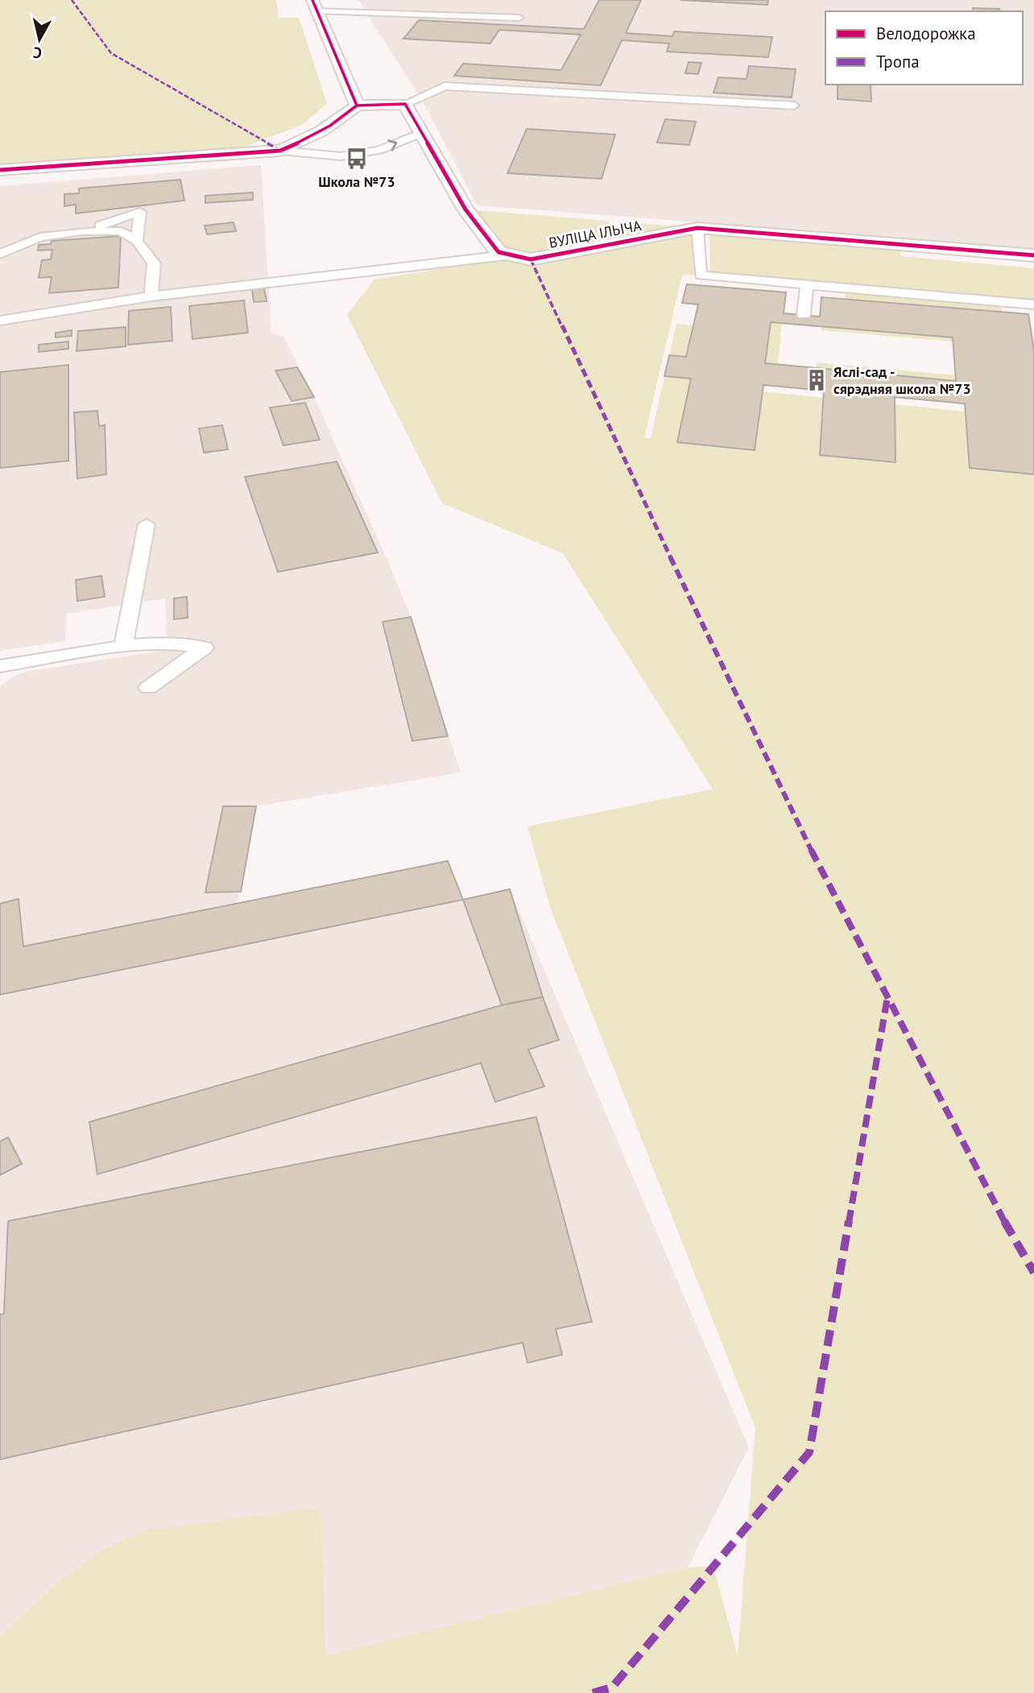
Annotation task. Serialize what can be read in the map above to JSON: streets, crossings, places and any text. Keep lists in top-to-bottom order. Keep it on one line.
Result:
{"streets":{"street":["ВУЛІЦА ІЛЬІЧА"]},"places":{"bus stop":["Школа №73"],"building":["Яслі-сад - сярэдняя школа №73"]},"legend":["Велодорожка","Тропа"],"north":"bottom"}
